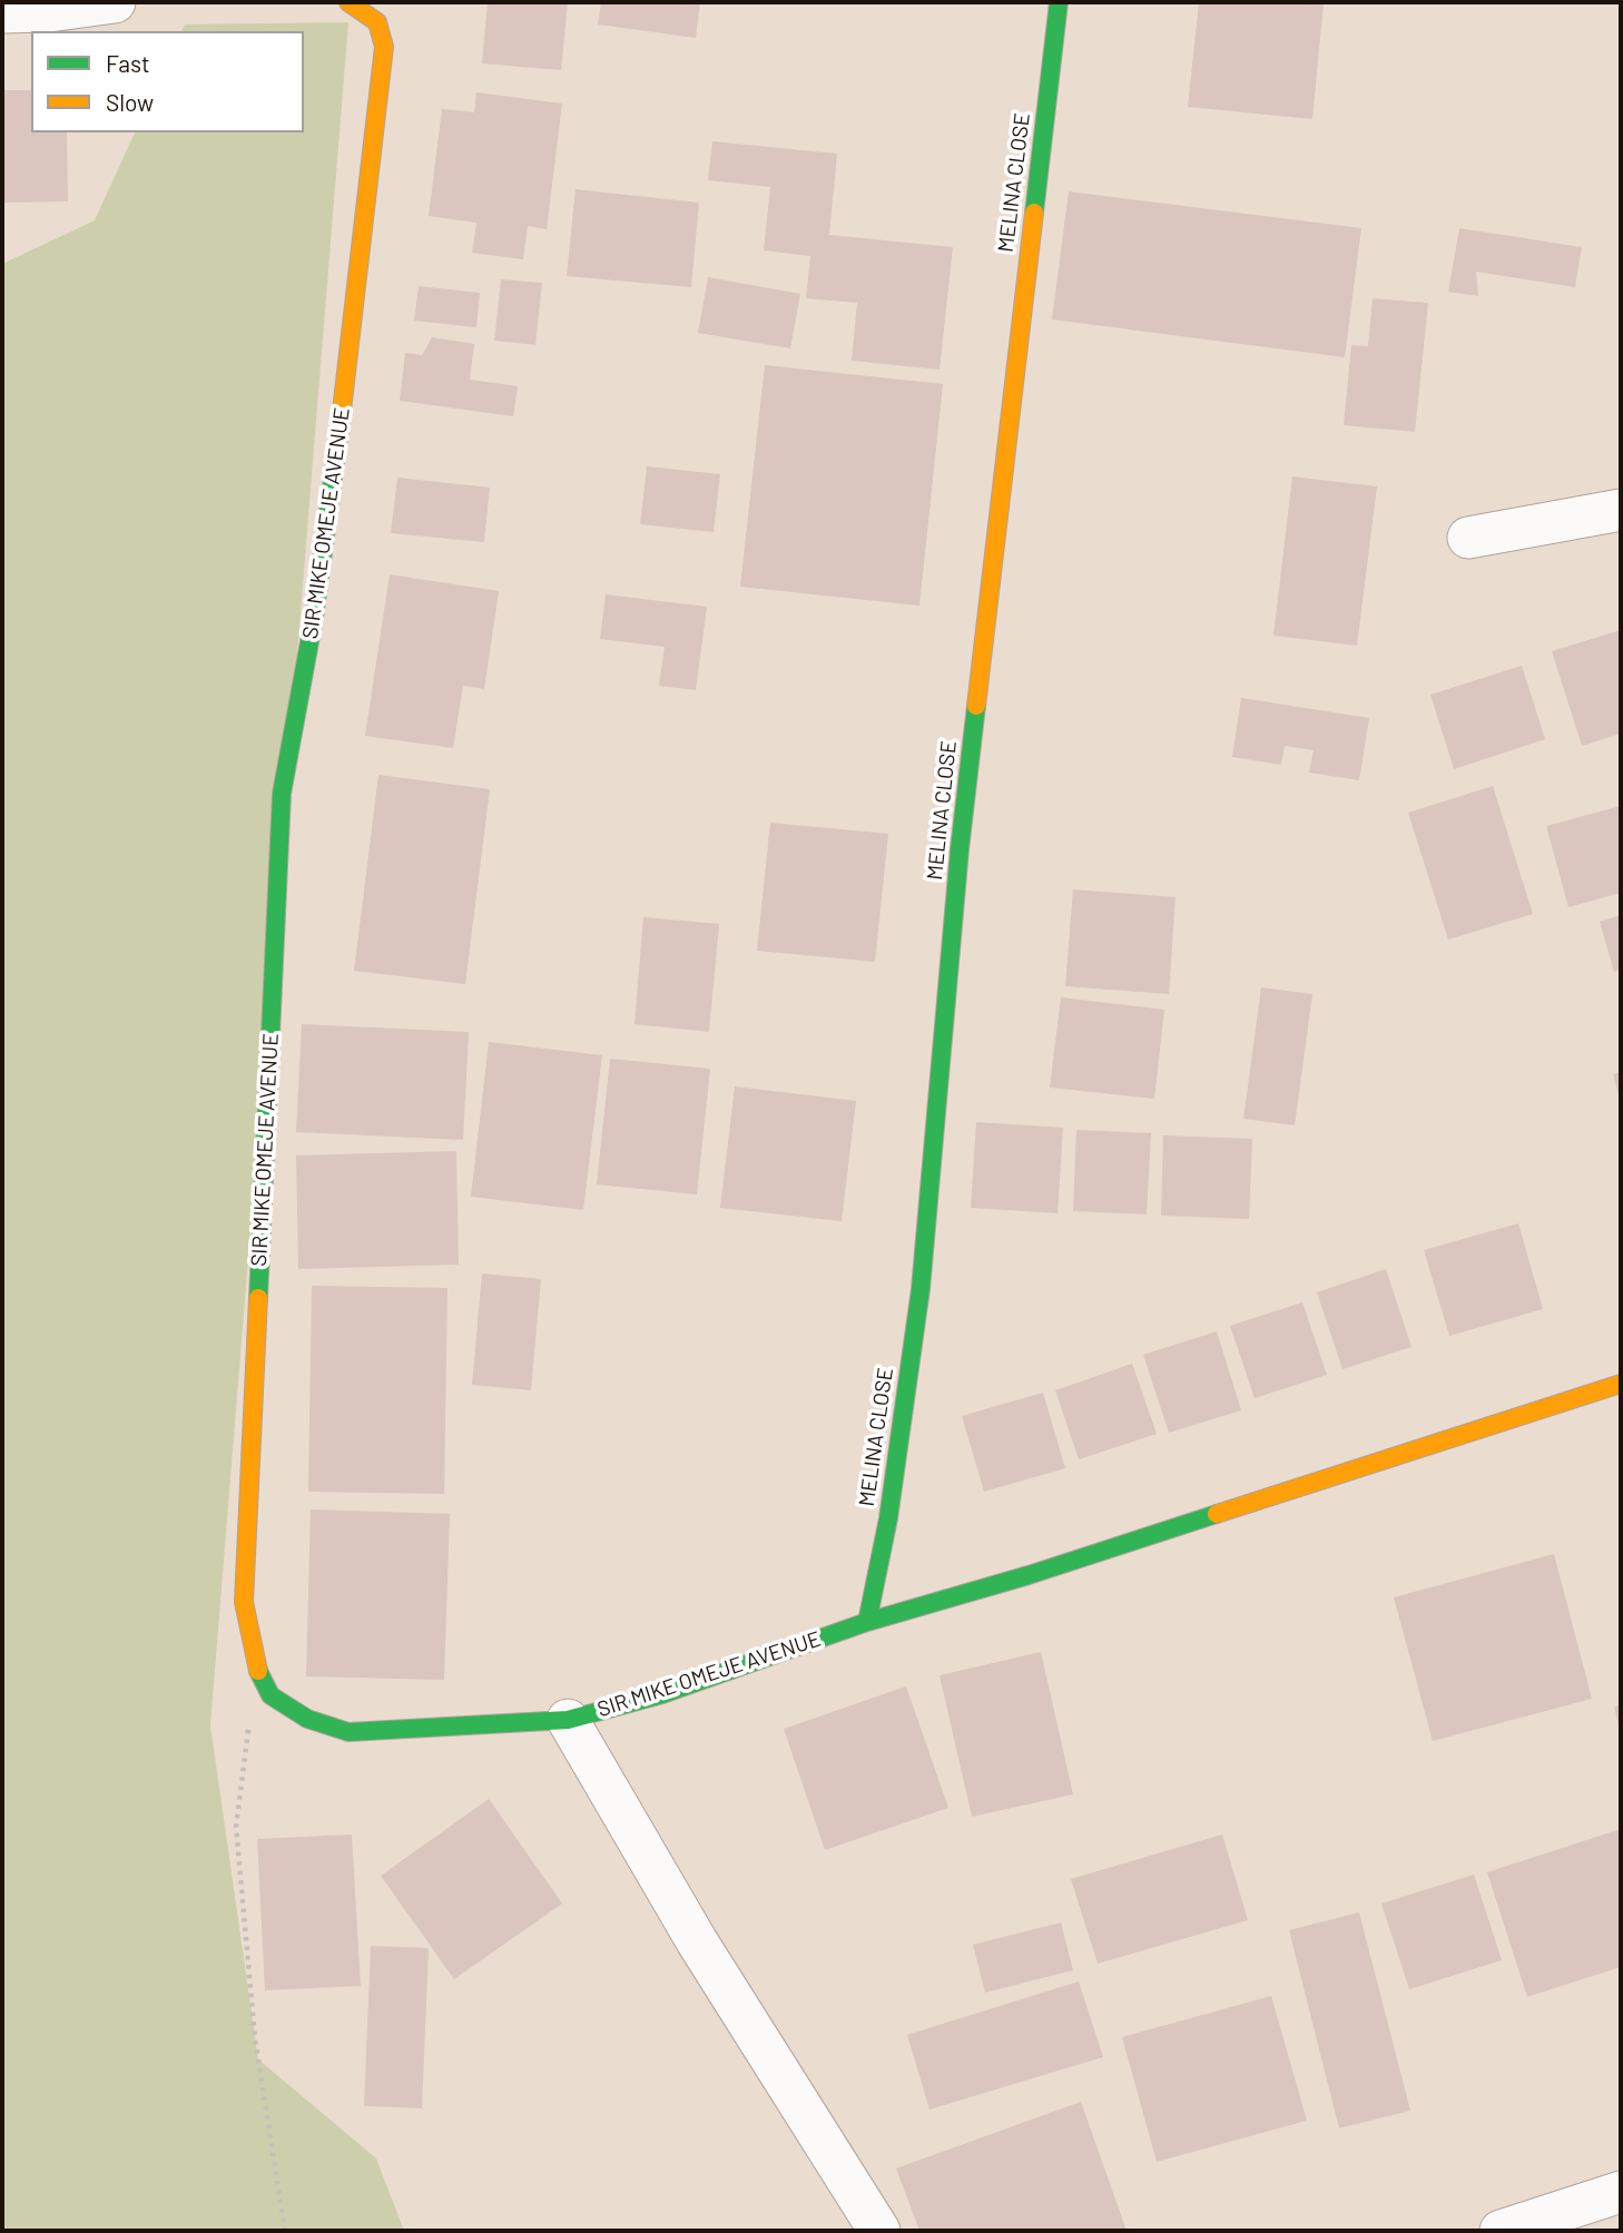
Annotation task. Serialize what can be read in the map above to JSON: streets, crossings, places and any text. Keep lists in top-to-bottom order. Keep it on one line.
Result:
{"streets":{"street":["MELINA CLOSE","SIR MIKE OMEJE AVENUE"]},"crossings":[["MELINA CLOSE","SIR MIKE OMEJE AVENUE"]],"legend":["Fast","Slow"]}
